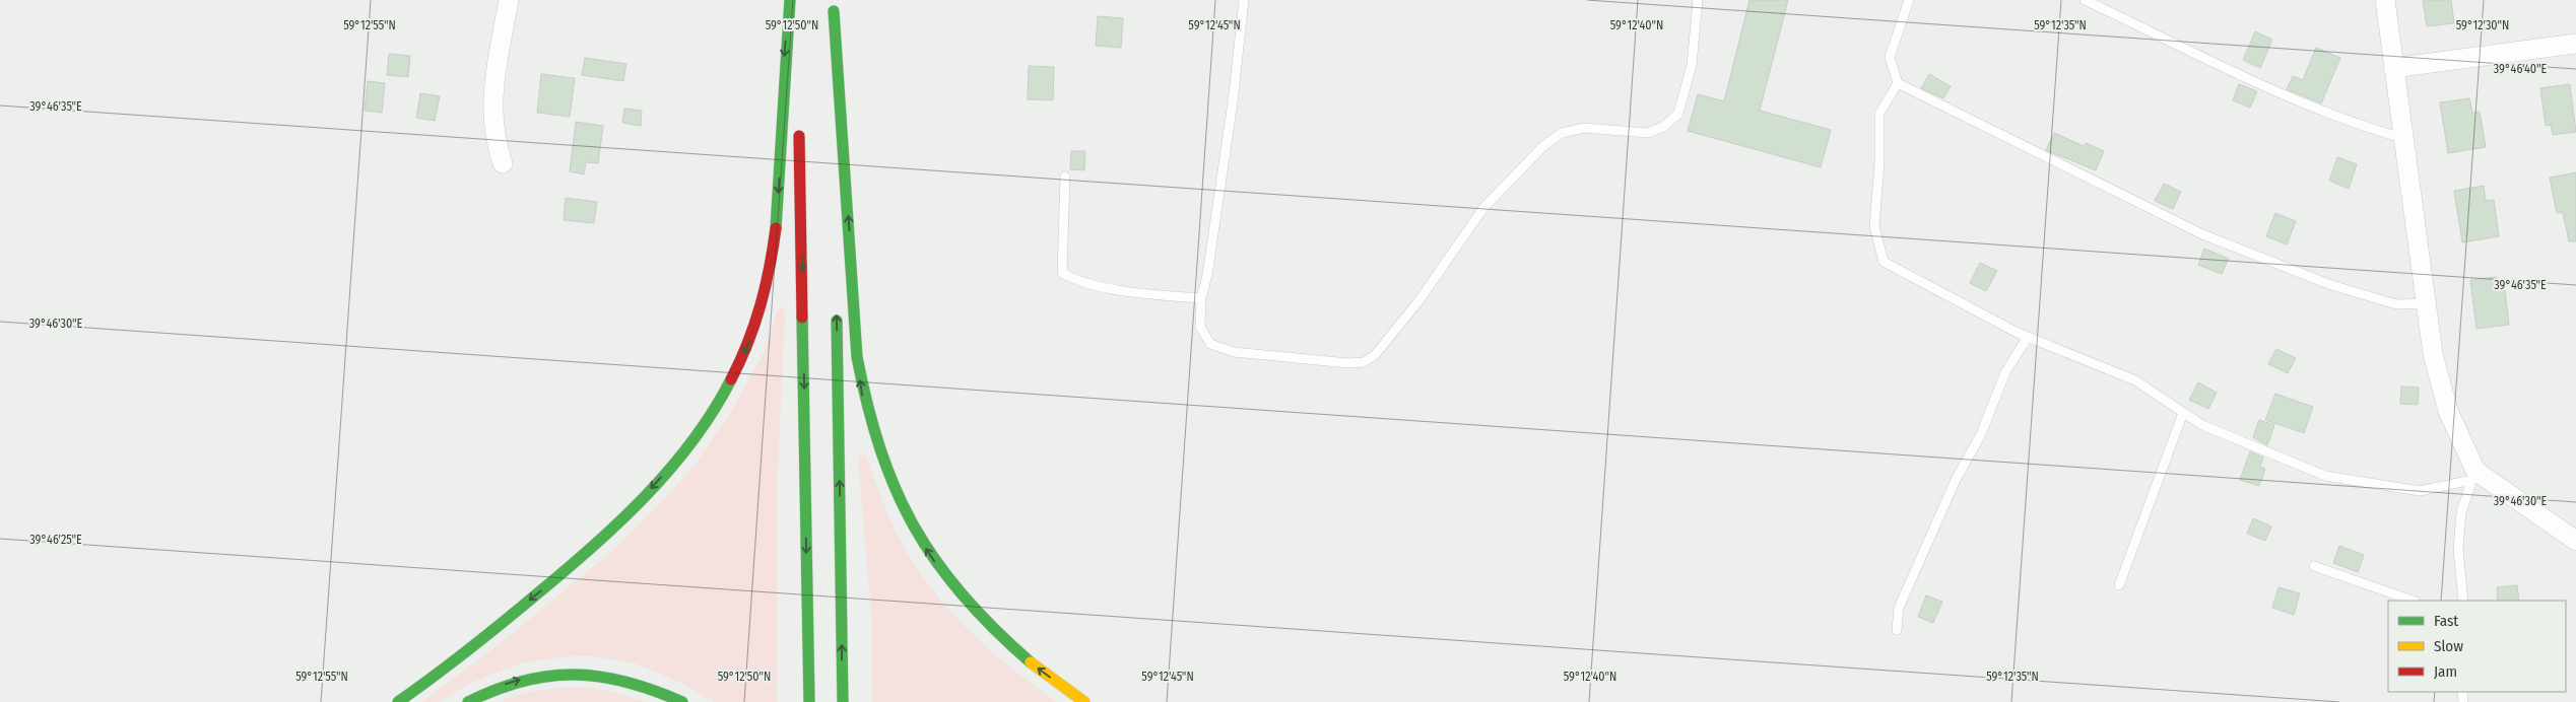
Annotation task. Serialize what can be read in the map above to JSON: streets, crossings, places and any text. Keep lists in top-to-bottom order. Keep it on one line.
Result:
{"legend":["Fast","Slow","Jam"],"coordinates":["59°12'55\"N","59°12'50\"N","59°12'45\"N","59°12'40\"N","59°12'35\"N","59°12'30\"N","39°46'40\"E","39°46'35\"E","39°46'30\"E","39°46'25\"E"]}
